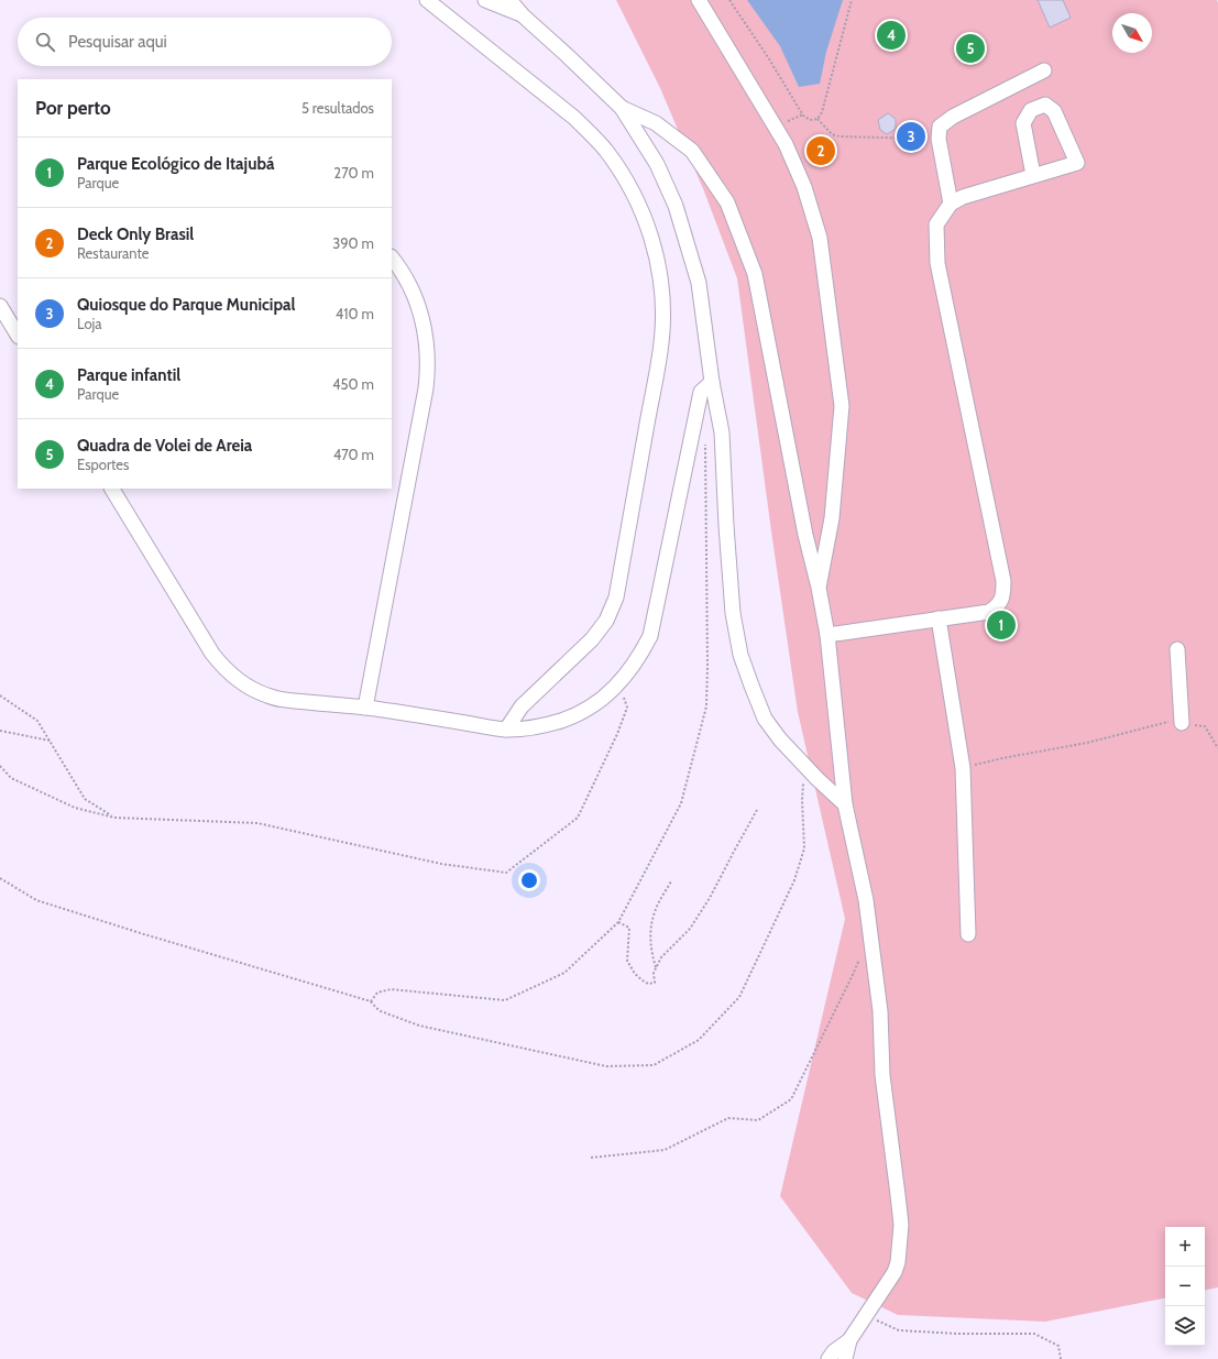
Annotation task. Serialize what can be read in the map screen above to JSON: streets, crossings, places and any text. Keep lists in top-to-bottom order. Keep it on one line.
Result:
{"north":"bottom right","page":{"search":"Pesquisar aqui","pins":["4","5","3","2","1"],"heading":["Por perto","5 resultados"],"list":[{"mark":"1","name":"Parque Ecológico de Itajubá","note":"Parque","value":"270 m"},{"mark":"2","name":"Deck Only Brasil","note":"Restaurante","value":"390 m"},{"mark":"3","name":"Quiosque do Parque Municipal","note":"Loja","value":"410 m"},{"mark":"4","name":"Parque infantil","note":"Parque","value":"450 m"},{"mark":"5","name":"Quadra de Volei de Areia","note":"Esportes","value":"470 m"}],"map_buttons":["+","−"]}}
